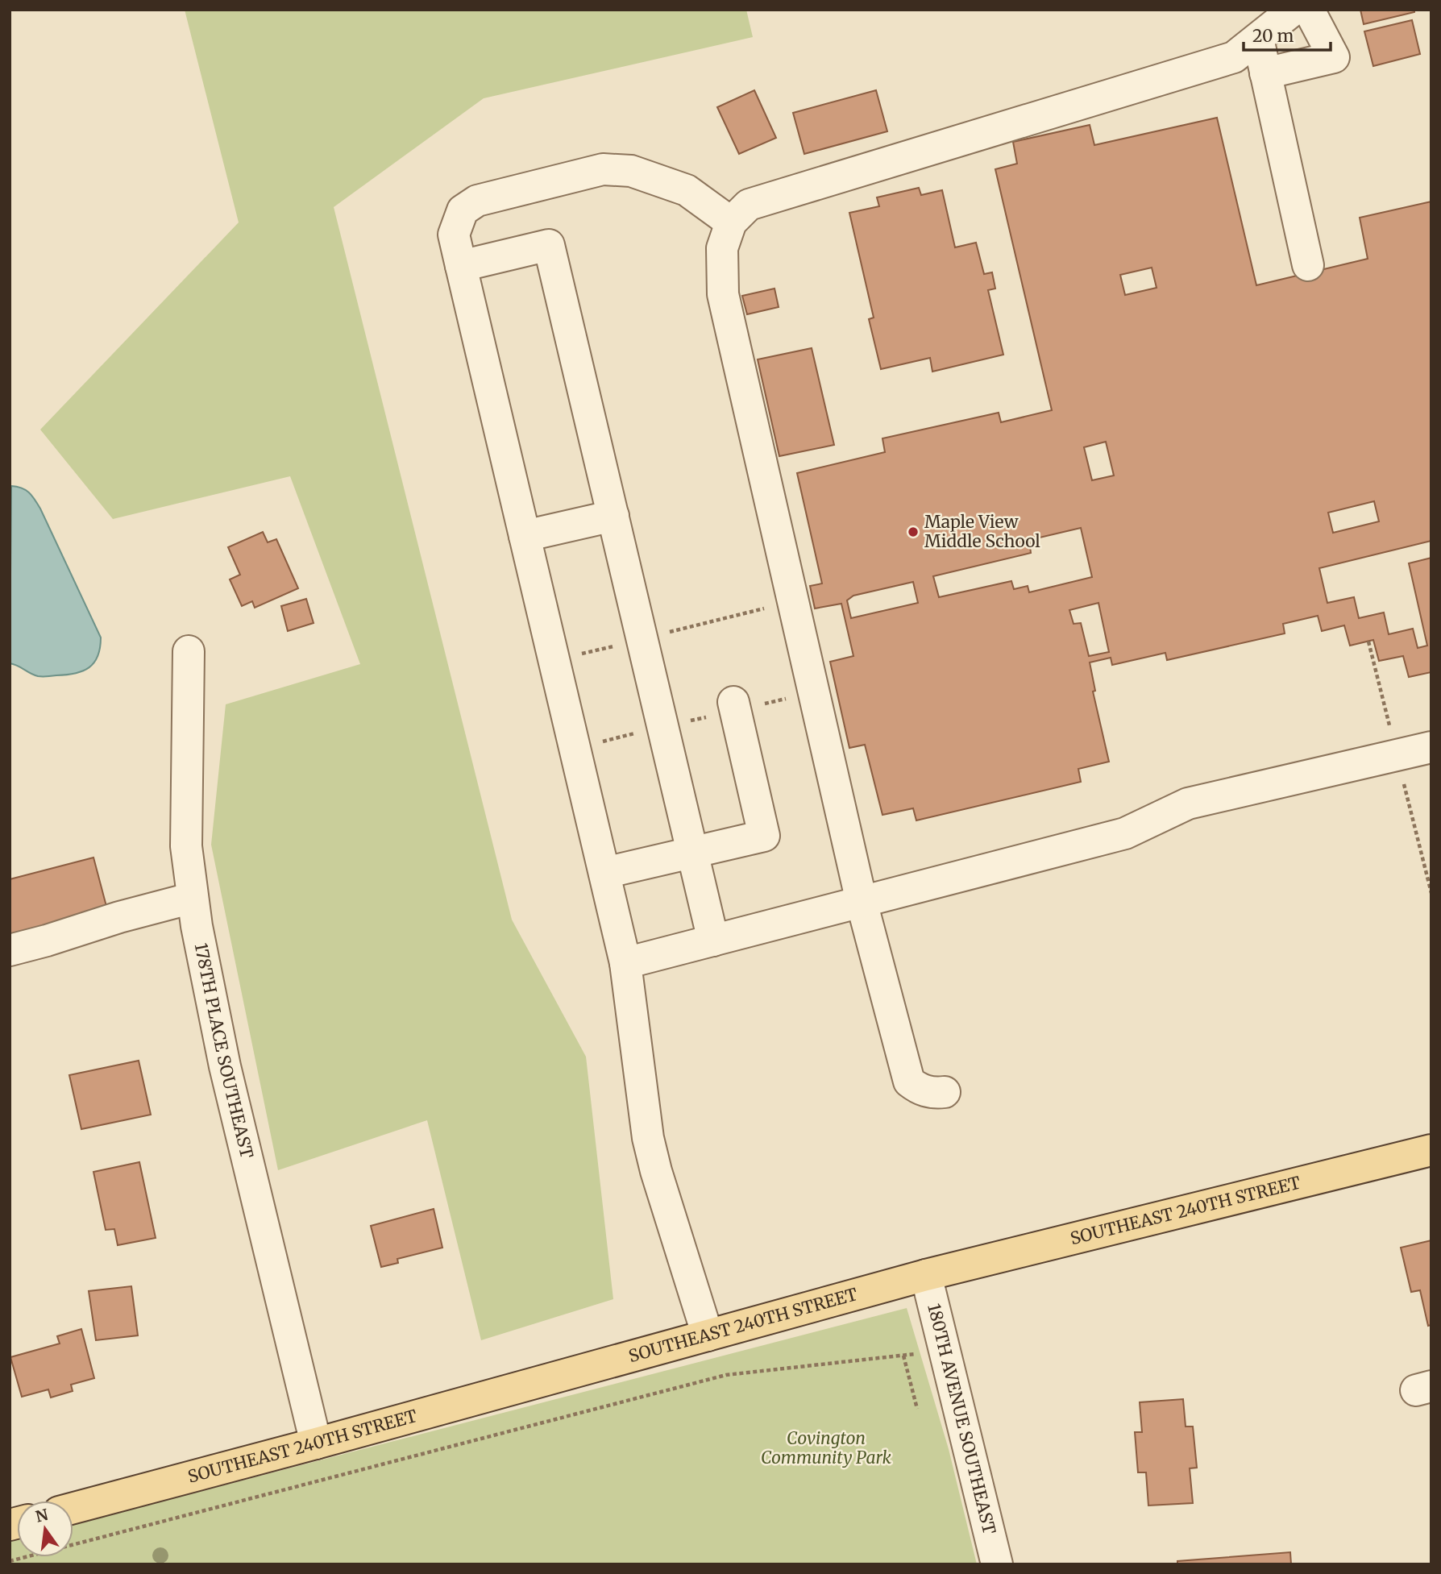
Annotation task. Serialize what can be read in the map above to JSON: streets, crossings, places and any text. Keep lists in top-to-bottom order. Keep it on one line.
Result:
{"streets":{"main road":["SOUTHEAST 240TH STREET"],"street":["178TH PLACE SOUTHEAST","180TH AVENUE SOUTHEAST"]},"crossings":[["178TH PLACE SOUTHEAST","SOUTHEAST 240TH STREET"],["SOUTHEAST 240TH STREET","180TH AVENUE SOUTHEAST"]],"parks":["Covington Community Park"],"places":["Maple View Middle School"],"scale_bar":"20 m","north":"top"}
